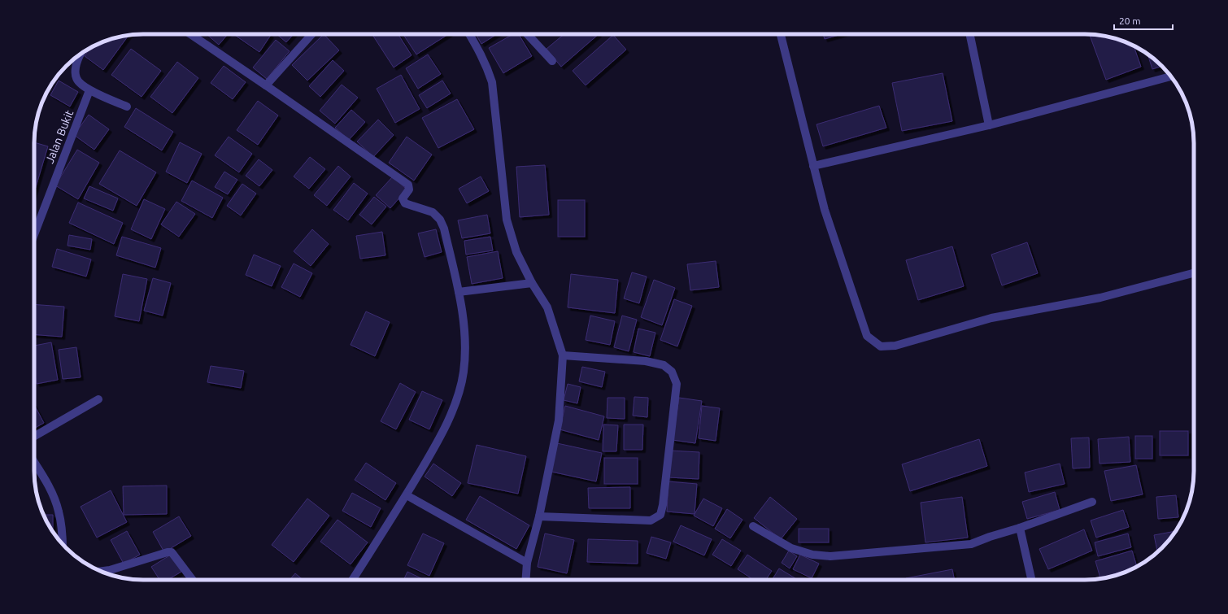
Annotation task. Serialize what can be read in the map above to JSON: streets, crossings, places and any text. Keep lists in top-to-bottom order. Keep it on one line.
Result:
{"streets":{"street":["Jalan Bukit"]},"scale_bar":"20 m"}
